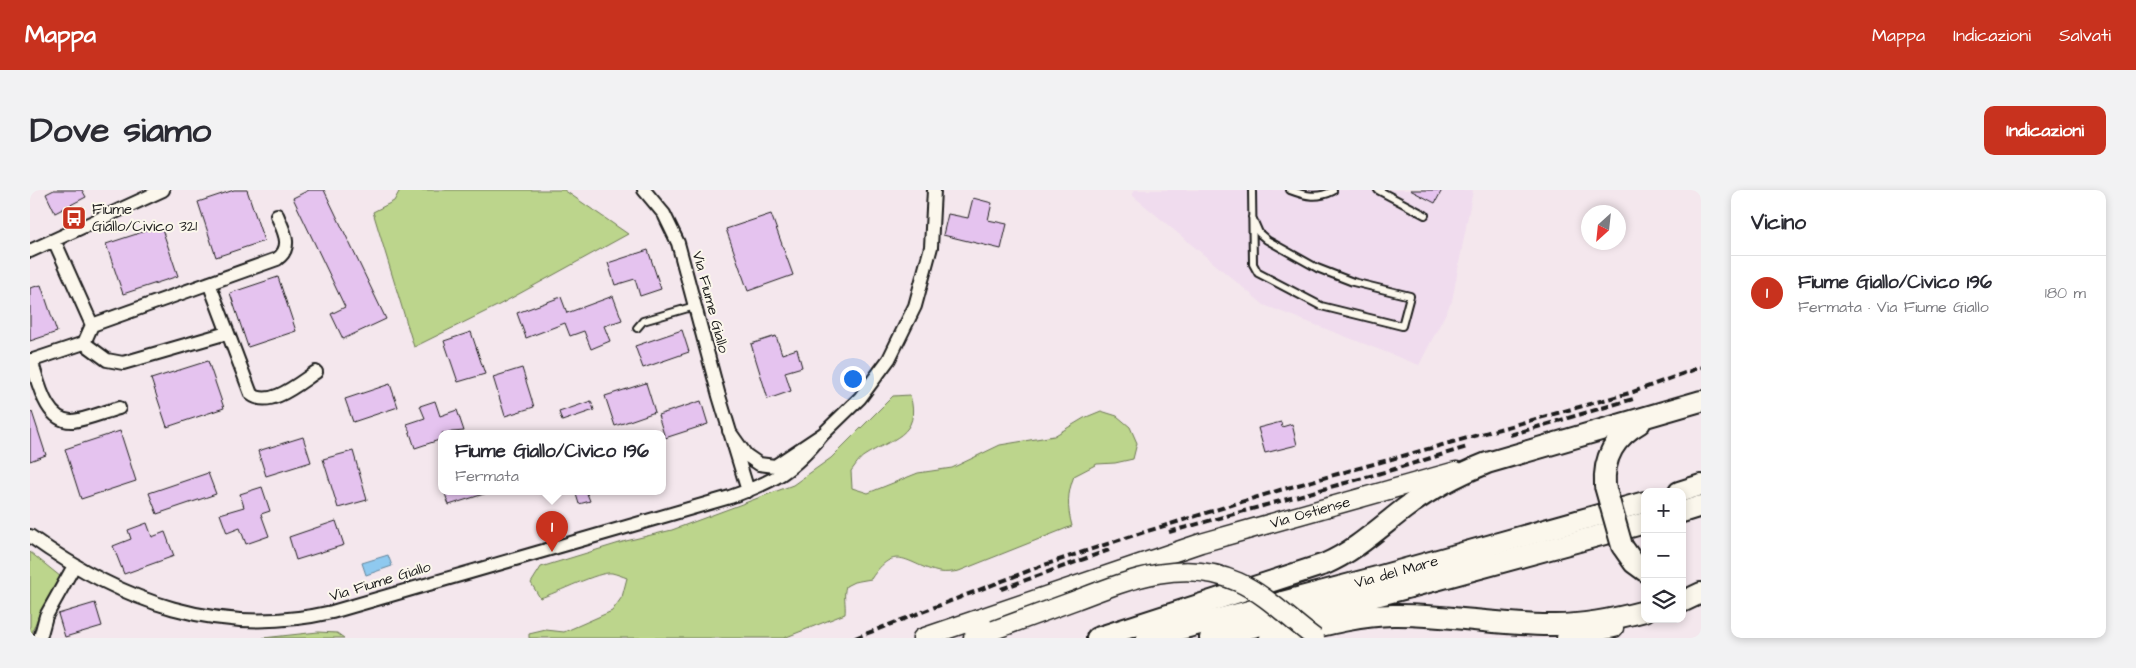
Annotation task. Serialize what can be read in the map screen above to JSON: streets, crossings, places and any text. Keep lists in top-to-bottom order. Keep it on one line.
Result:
{"streets":{"main road":["Via Ostiense","Via del Mare"],"street":["Via Fiume Giallo"]},"places":{"bus stop":["Fiume Giallo/Civico 321"]},"north":"bottom left","page":{"header":"Mappa","nav":["Mappa","Indicazioni","Salvati"],"title":"Dove siamo","buttons":"Indicazioni","heading":"Vicino","list":[{"mark":"1","name":"Fiume Giallo/Civico 196","note":"Fermata · Via Fiume Giallo","value":"180 m"}],"popup":["Fiume Giallo/Civico 196","Fermata"],"map_buttons":["+","−"],"pins":"1"}}
